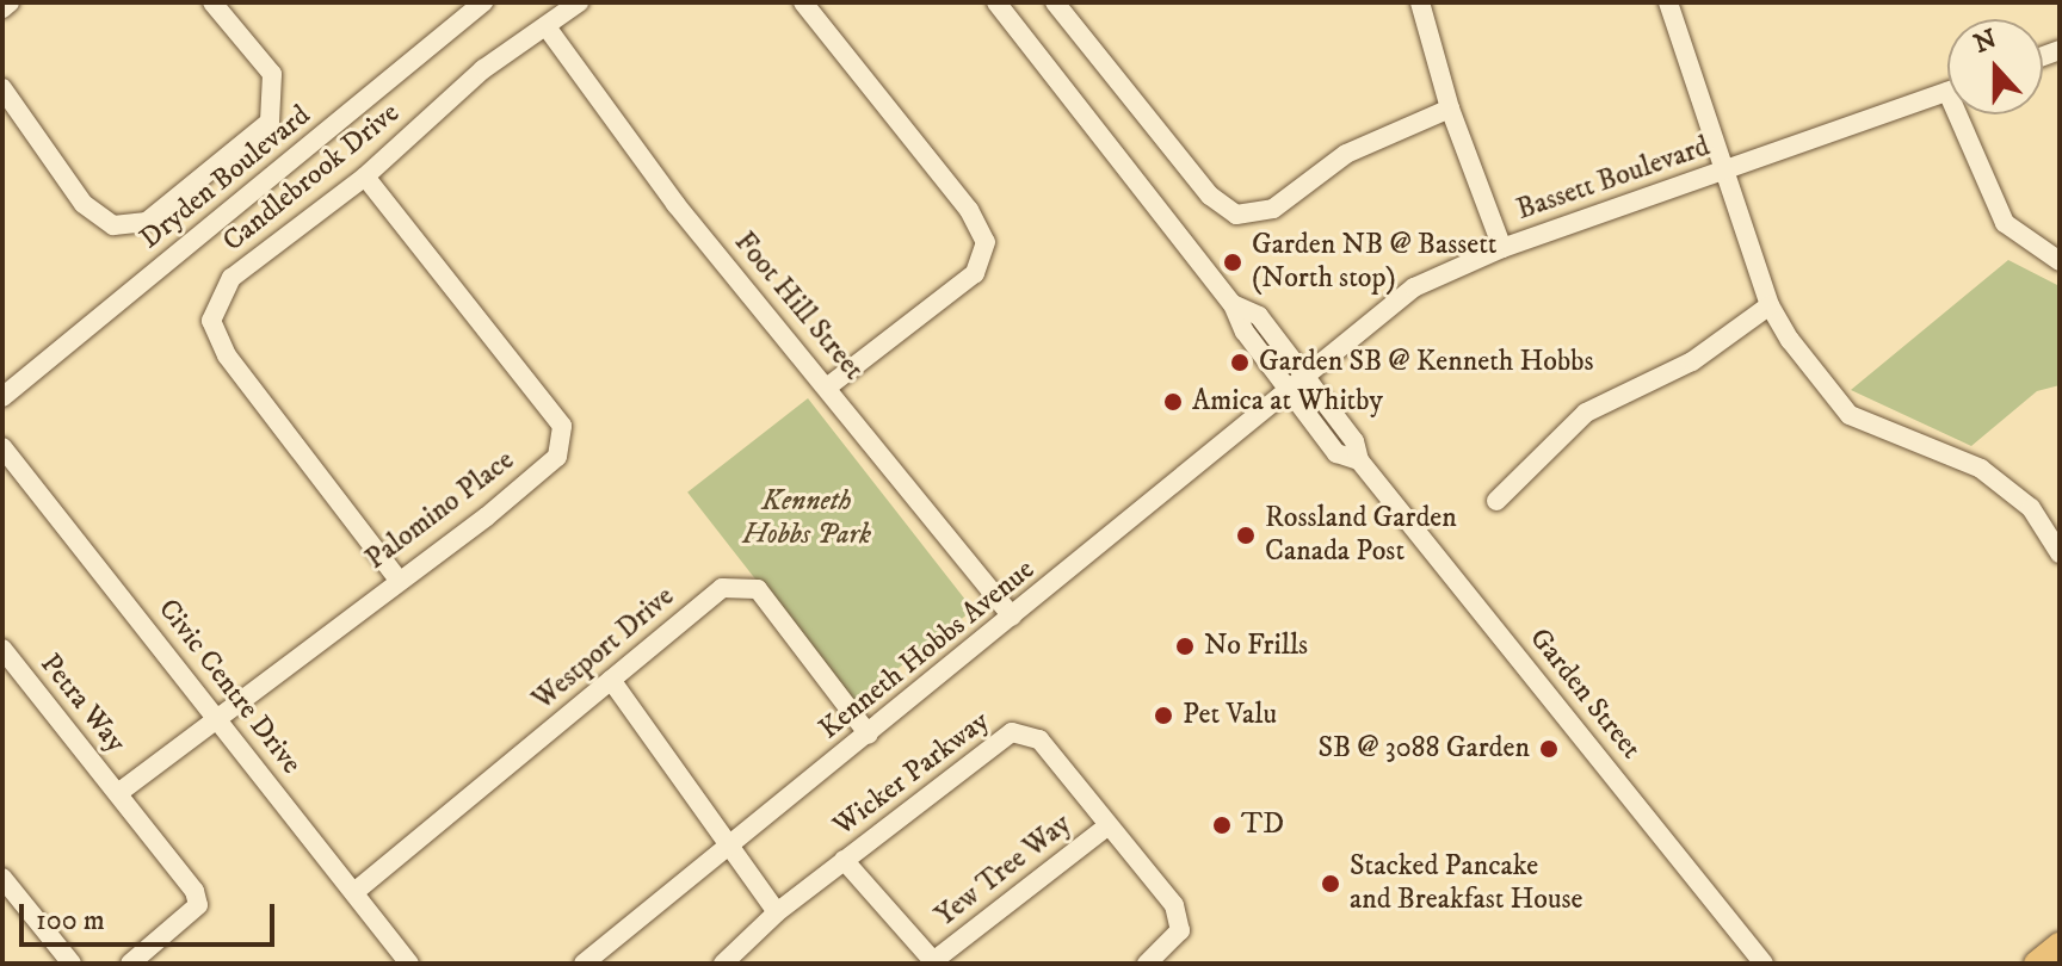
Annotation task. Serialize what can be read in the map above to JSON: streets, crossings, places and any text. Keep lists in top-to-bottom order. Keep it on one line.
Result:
{"streets":{"street":["Dryden Boulevard","Candlebrook Drive","Bassett Boulevard","Foot Hill Street","Palomino Place","Westport Drive","Kenneth Hobbs Avenue","Civic Centre Drive","Garden Street","Petra Way","Wicker Parkway","Yew Tree Way"]},"crossings":[["Candlebrook Drive","Foot Hill Street"],["Candlebrook Drive","Palomino Place"],["Bassett Boulevard","Kenneth Hobbs Avenue"],["Bassett Boulevard","Garden Street"],["Foot Hill Street","Kenneth Hobbs Avenue"],["Palomino Place","Civic Centre Drive"],["Palomino Place","Petra Way"],["Westport Drive","Kenneth Hobbs Avenue"],["Westport Drive","Civic Centre Drive"],["Kenneth Hobbs Avenue","Garden Street"],["Civic Centre Drive","Petra Way"],["Wicker Parkway","Yew Tree Way"]],"parks":["Kenneth Hobbs Park"],"places":["Garden NB @ Bassett (North stop)","Garden SB @ Kenneth Hobbs","Amica at Whitby","Rossland Garden Canada Post","No Frills","Pet Valu","SB @ 3088 Garden","TD","Stacked Pancake and Breakfast House"],"scale_bar":"100 m","north":"top"}
